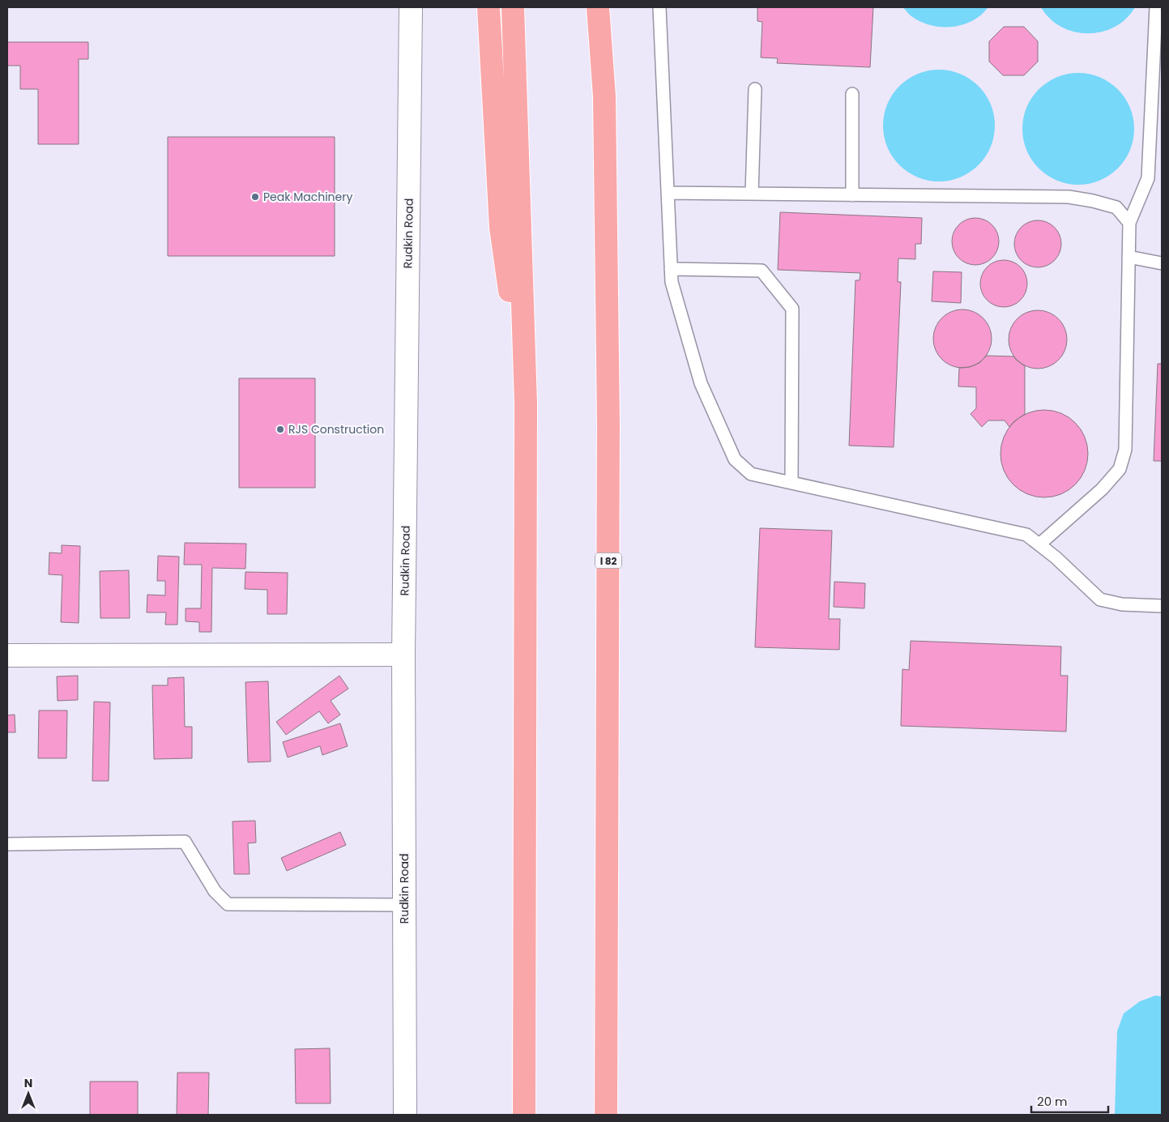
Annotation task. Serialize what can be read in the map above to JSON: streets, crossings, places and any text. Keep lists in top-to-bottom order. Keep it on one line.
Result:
{"streets":{"highway":["I 82"],"street":["Rudkin Road"]},"places":["Peak Machinery","RJS Construction"],"scale_bar":"20 m","north":"top"}
